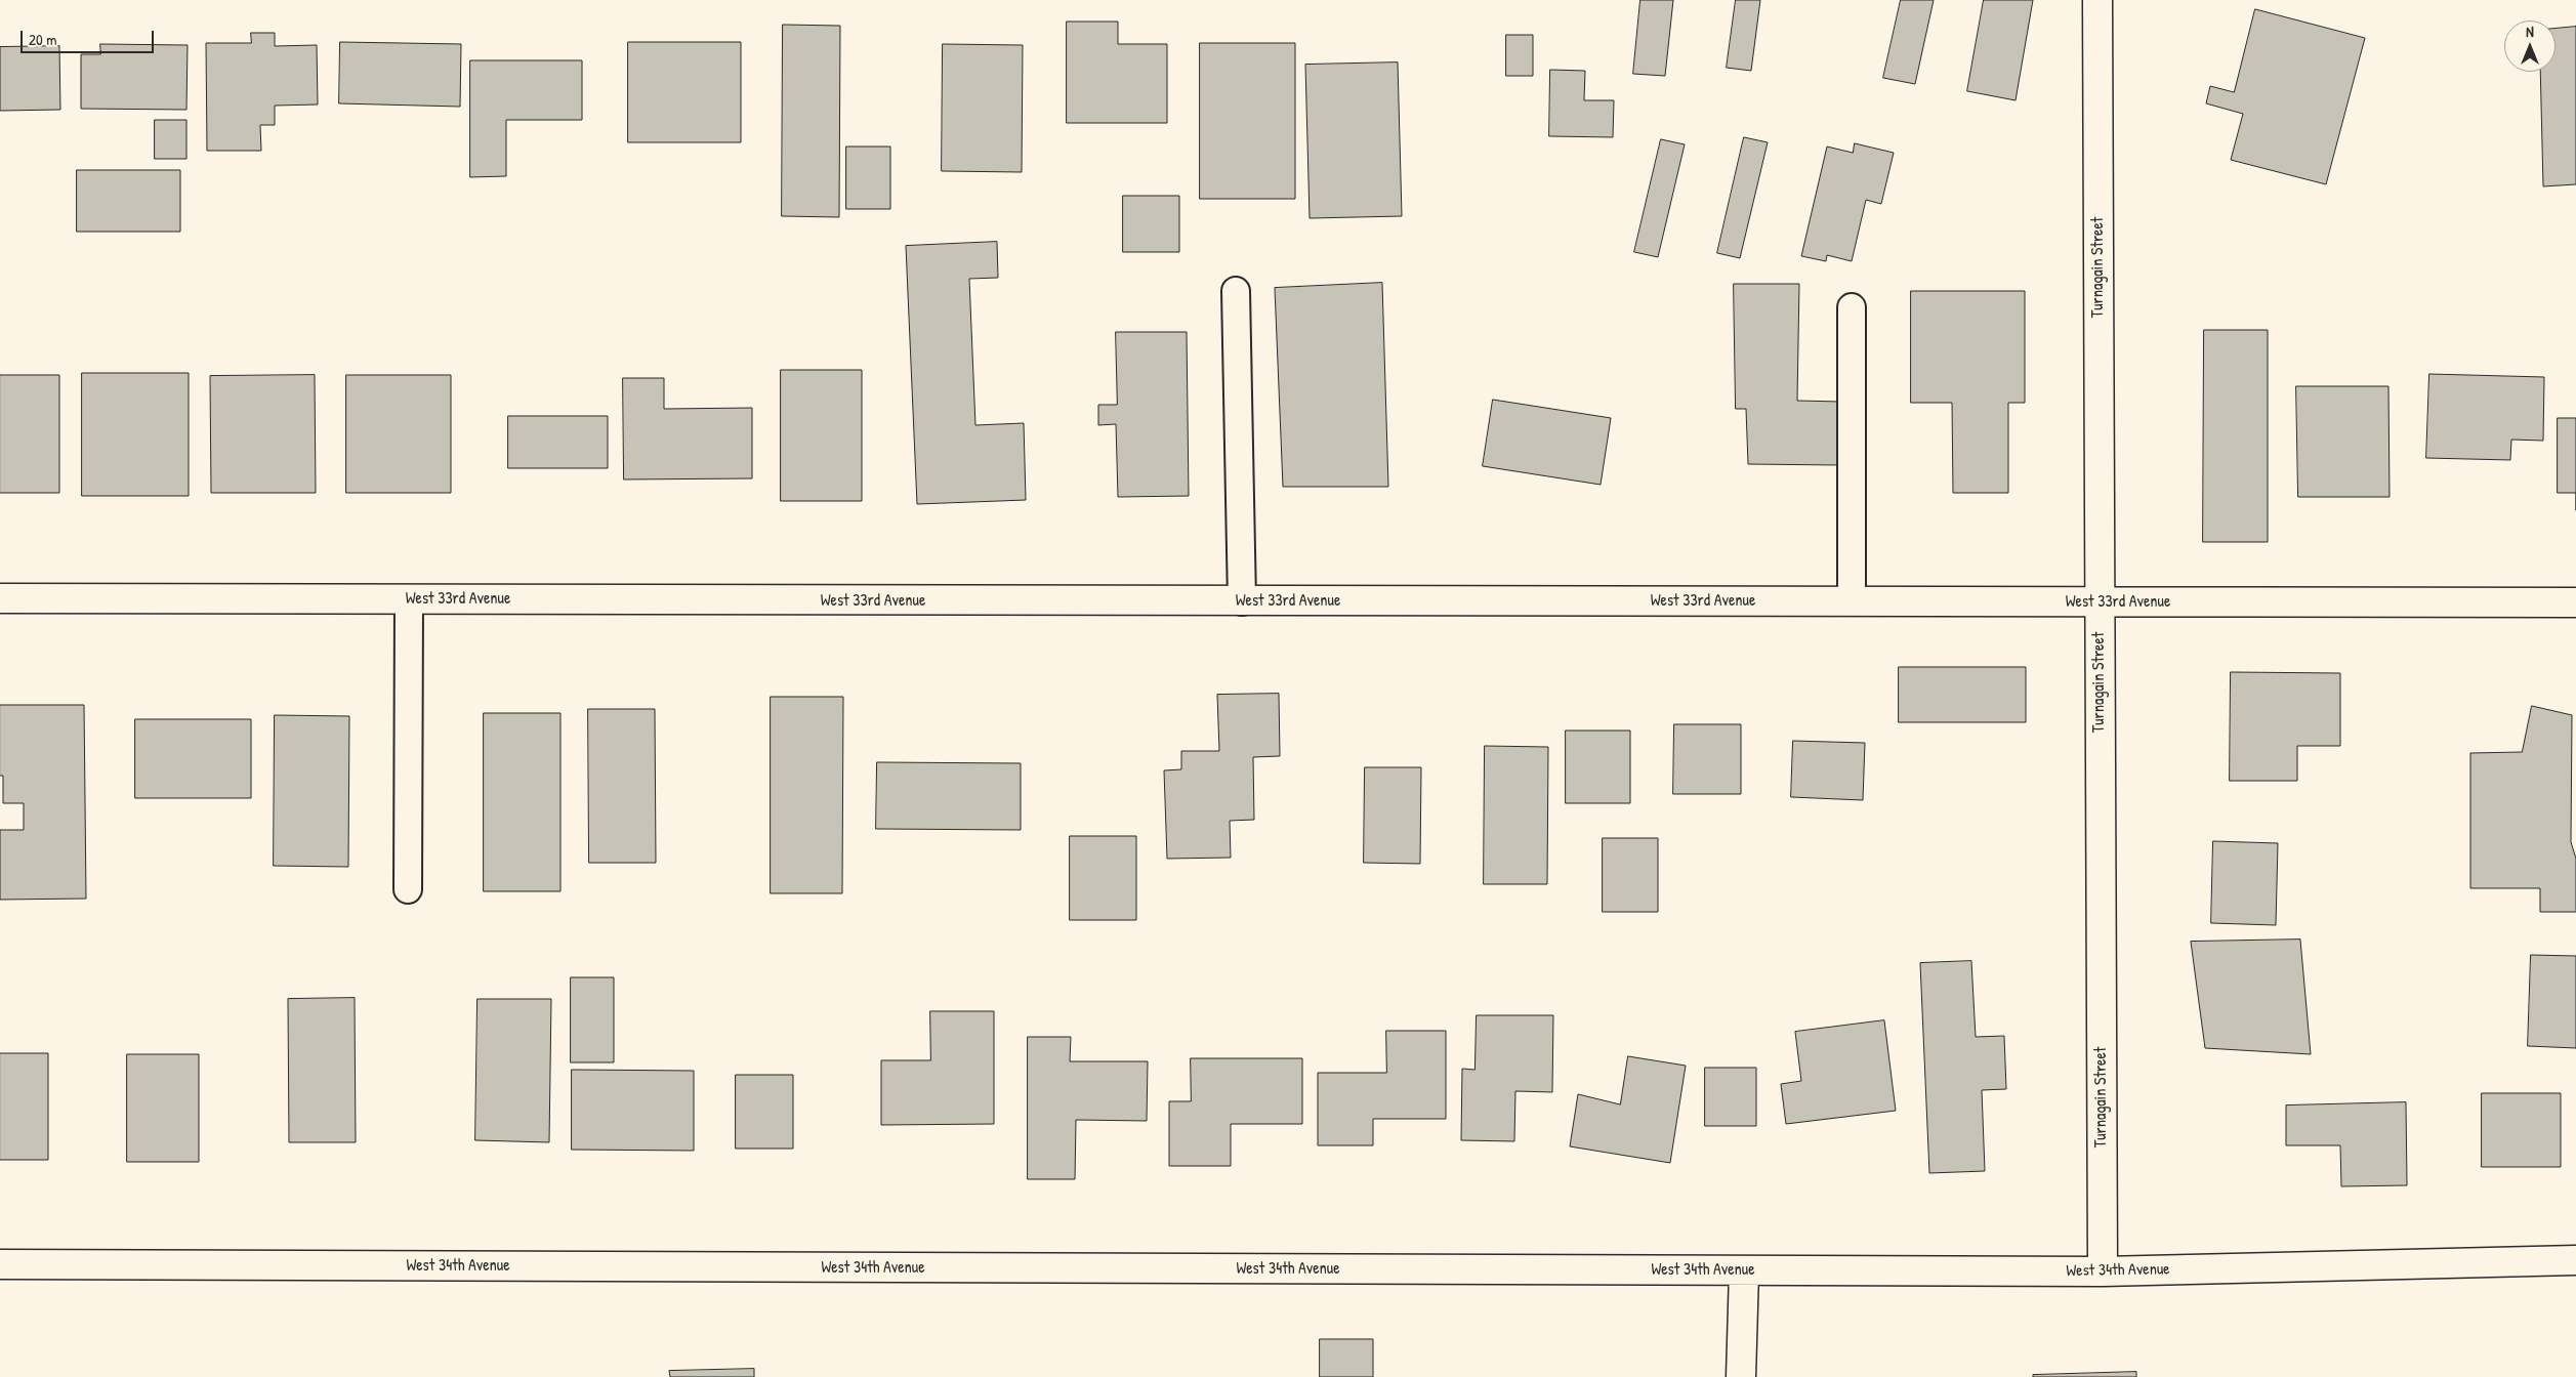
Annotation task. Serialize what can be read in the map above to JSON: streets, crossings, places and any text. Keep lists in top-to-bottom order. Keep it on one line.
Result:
{"streets":{"street":["Turnagain Street","West 33rd Avenue","West 34th Avenue"]},"crossings":[["Turnagain Street","West 33rd Avenue"],["Turnagain Street","West 34th Avenue"]],"scale_bar":"20 m","north":"top"}
